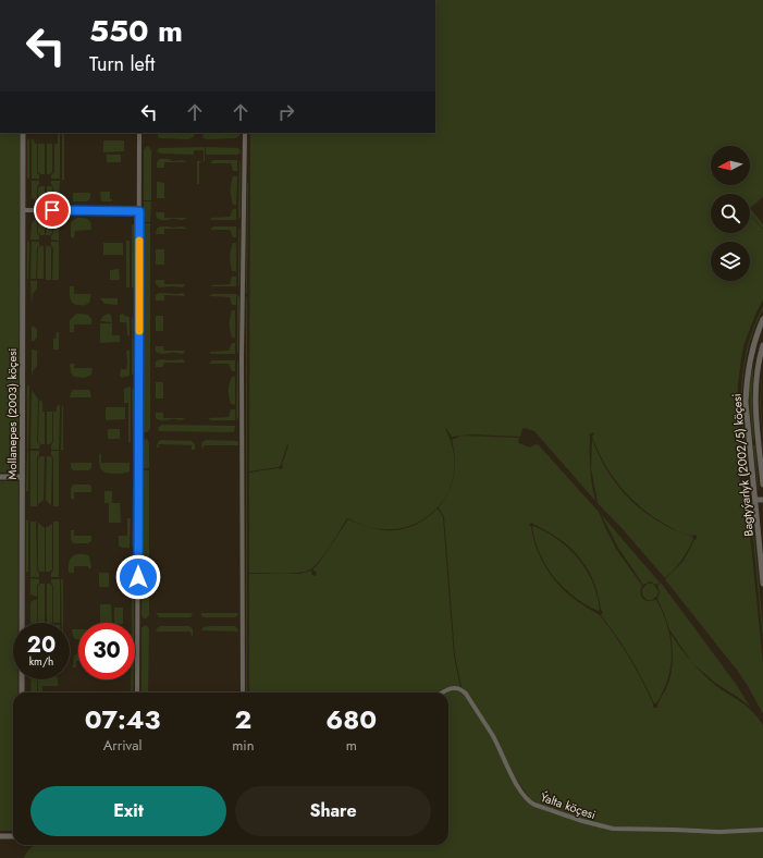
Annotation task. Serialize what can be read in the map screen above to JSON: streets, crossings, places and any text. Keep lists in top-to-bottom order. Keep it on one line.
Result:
{"streets":{"street":["Mollanepes (2003) köçesi","Bagtyýarlyk (2002/5) köçesi","Ýalta köçesi"]},"north":"left","page":{"turn":["550 m","Turn left"],"speed":"20 km/h","limit":"30","eta":["07:43","Arrival","2","min","680","m"],"buttons":["Exit","Share"]}}
